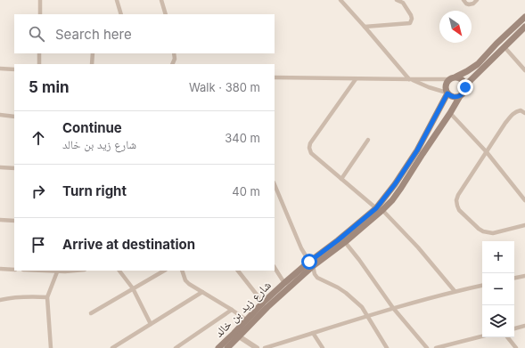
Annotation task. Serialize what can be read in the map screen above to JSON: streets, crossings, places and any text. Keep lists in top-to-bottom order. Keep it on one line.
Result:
{"streets":{"main road":["شارع زيد بن خالد"]},"north":"bottom right","page":{"search":"Search here","heading":["5 min","Walk · 380 m"],"list":[["Continue","شارع زيد بن خالد","340 m"],["Turn right","40 m"],"Arrive at destination"],"map_buttons":["+","−"]}}
